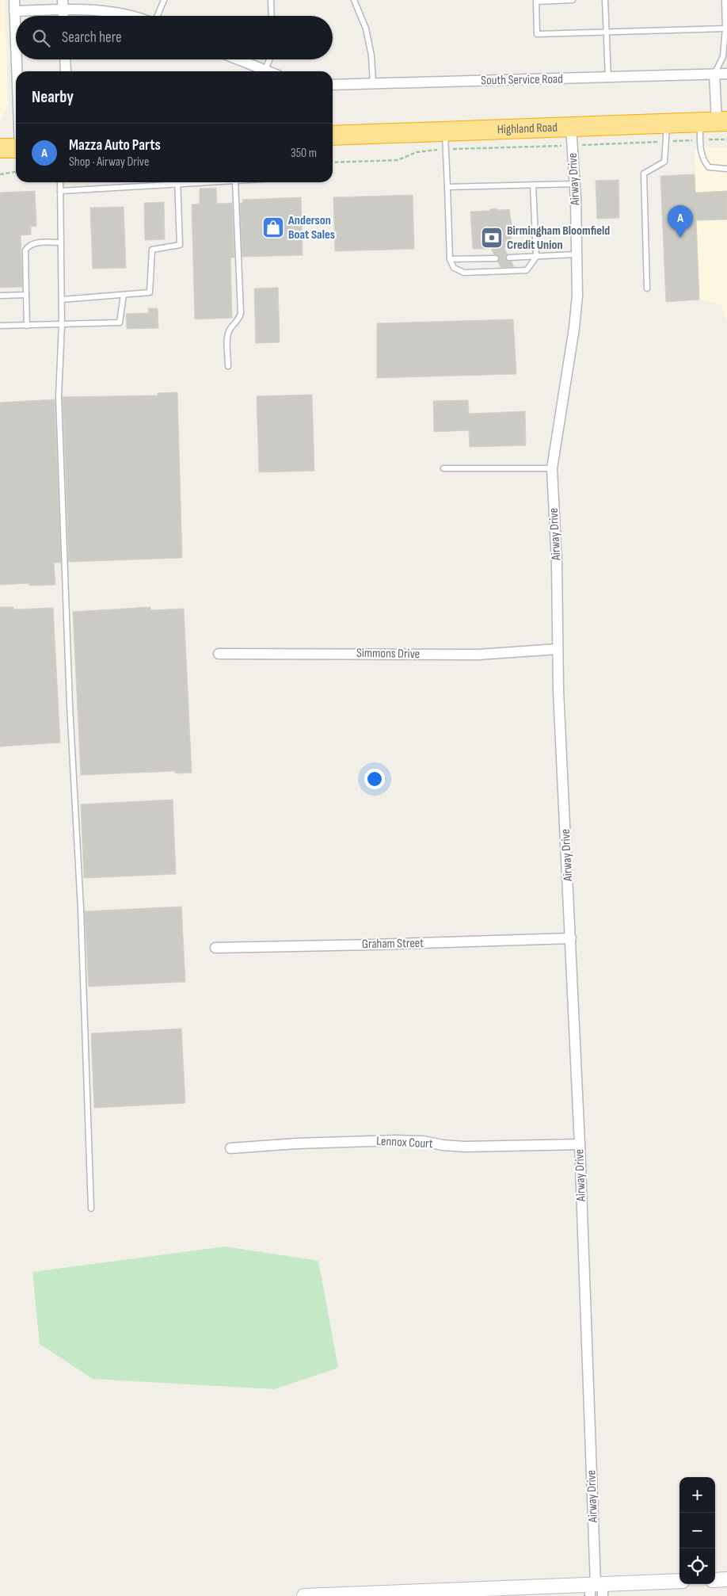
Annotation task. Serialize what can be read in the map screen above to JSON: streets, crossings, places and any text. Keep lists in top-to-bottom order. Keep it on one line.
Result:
{"streets":{"highway":["Highland Road"],"street":["South Service Road","Airway Drive","Simmons Drive","Graham Street","Lennox Court"]},"crossings":[["Highland Road","Airway Drive"],["Airway Drive","Simmons Drive"],["Airway Drive","Graham Street"],["Airway Drive","Lennox Court"]],"places":{"shop":["Anderson Boat Sales"],"bank":["Birmingham Bloomfield Credit Union"]},"page":{"search":"Search here","heading":"Nearby","list":[{"mark":"A","name":"Mazza Auto Parts","note":"Shop · Airway Drive","value":"350 m"}],"pins":"A","map_buttons":["+","−"]}}
